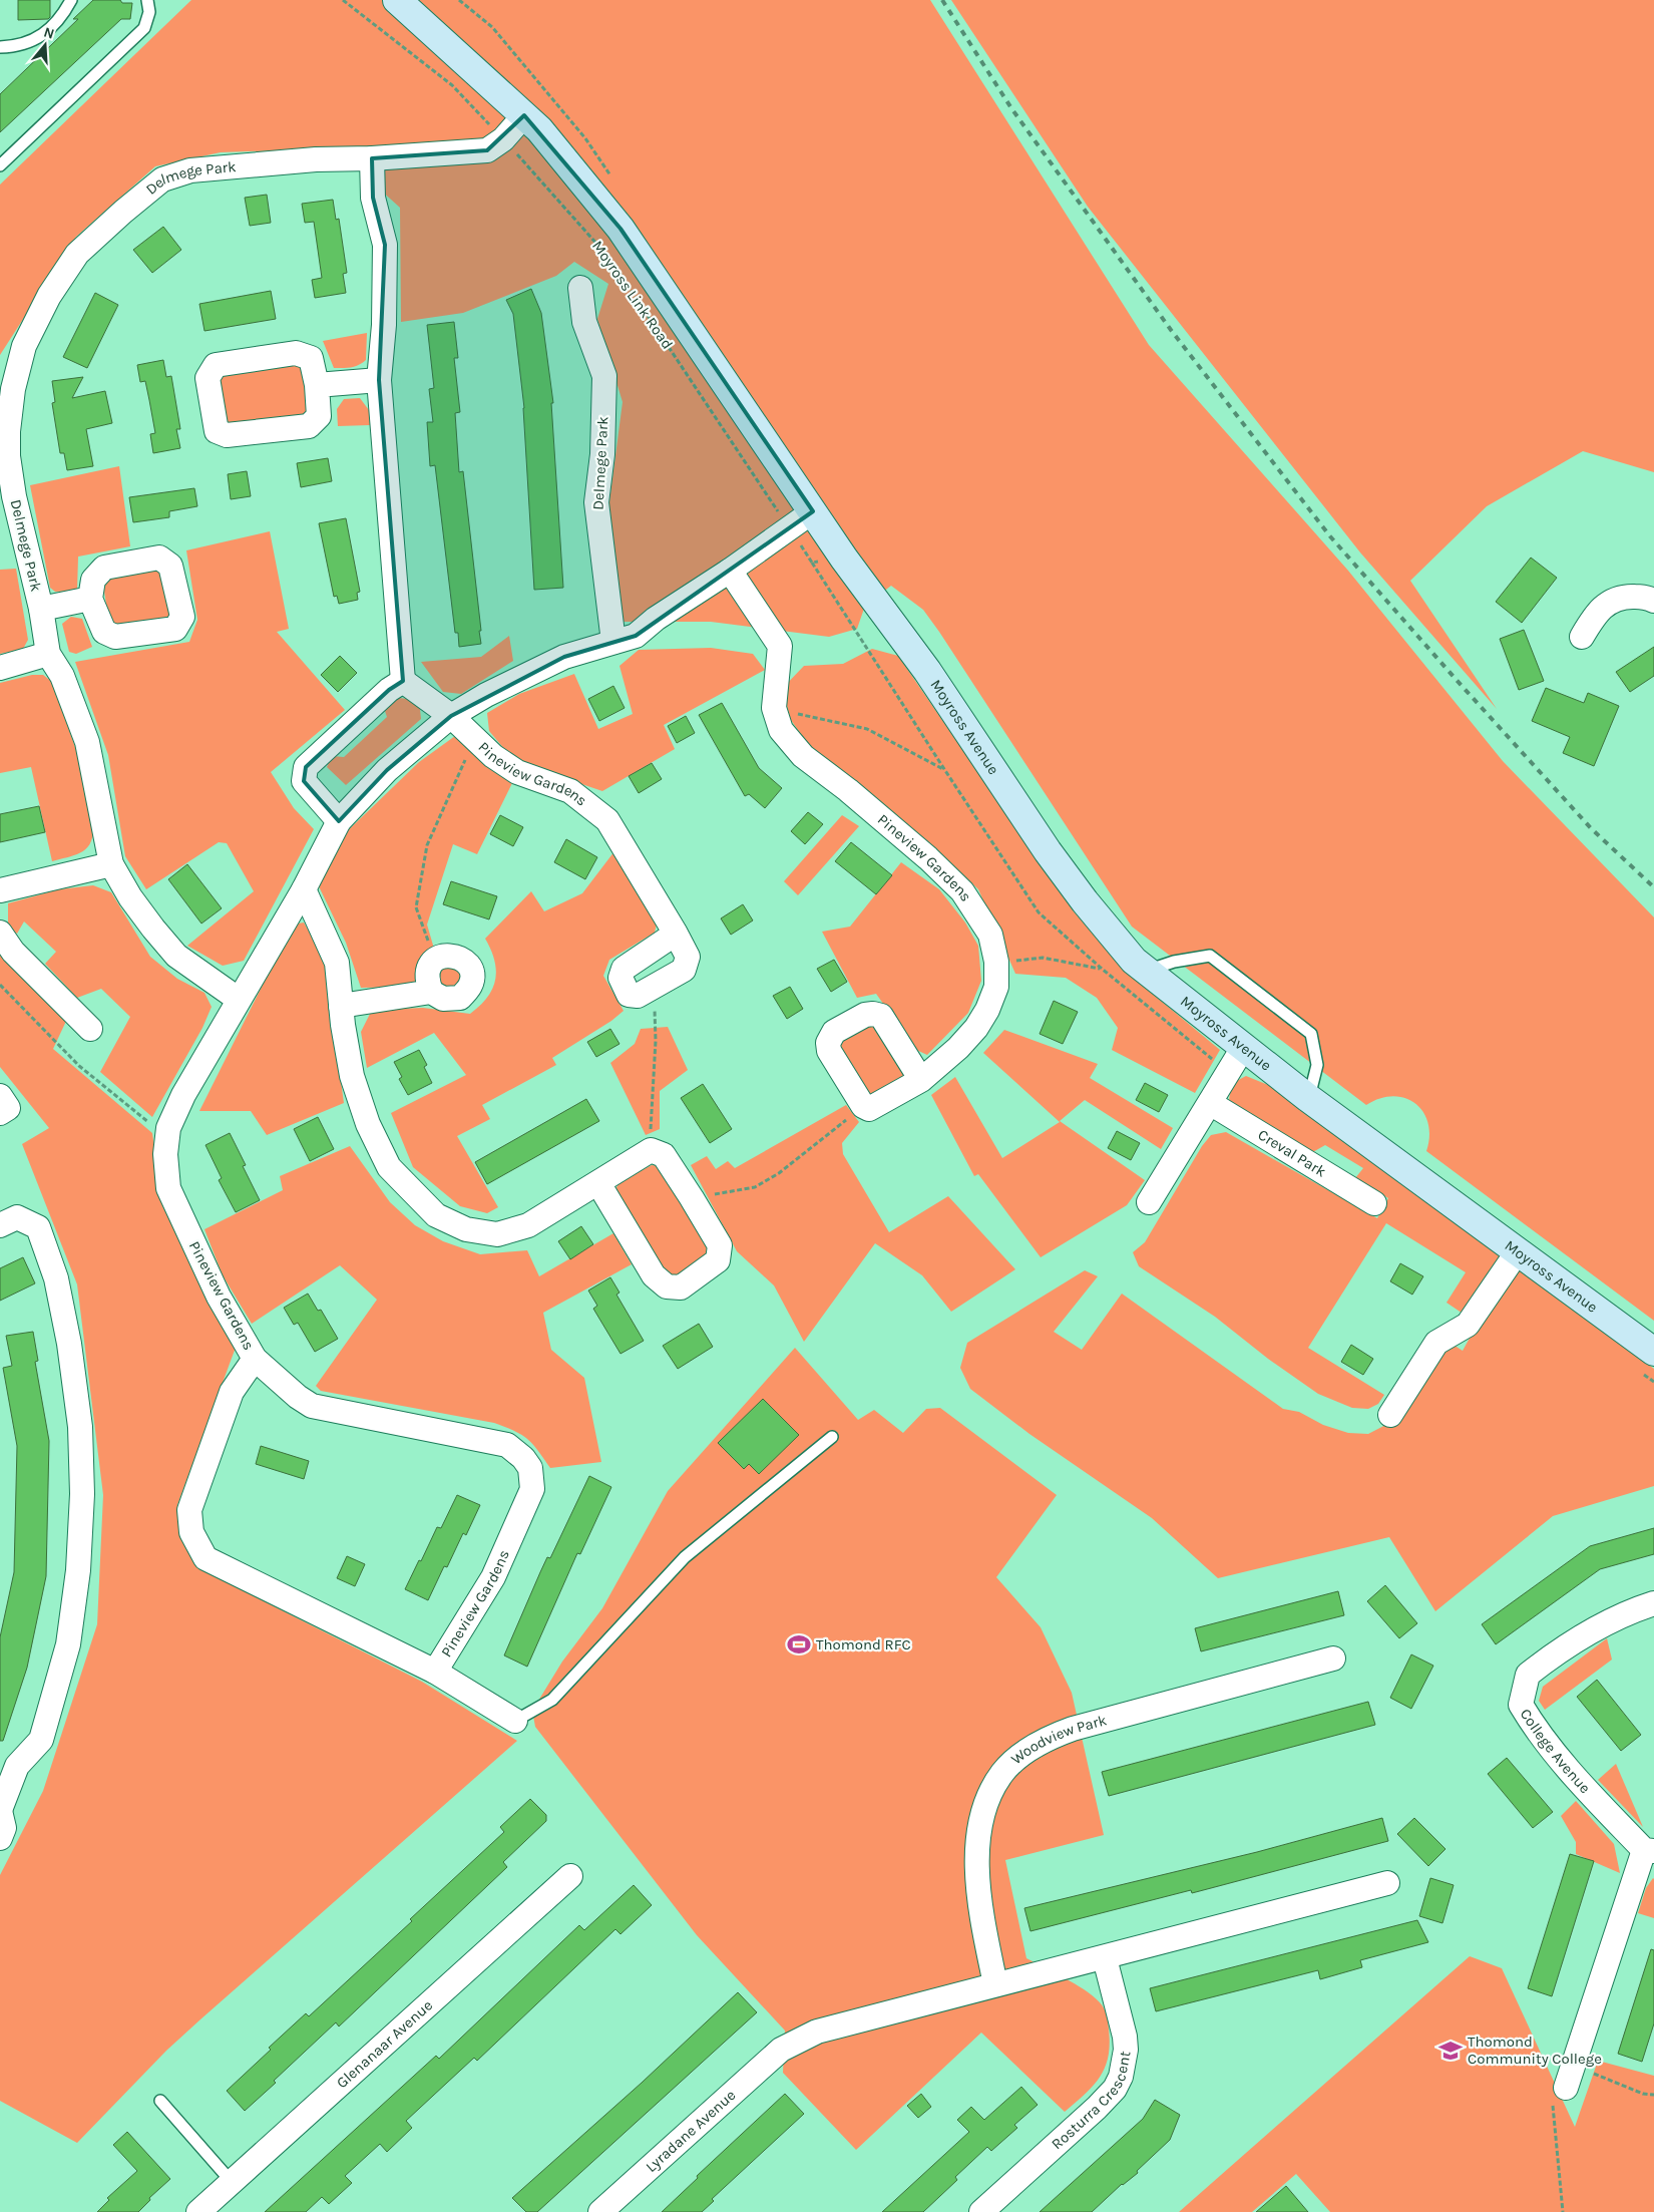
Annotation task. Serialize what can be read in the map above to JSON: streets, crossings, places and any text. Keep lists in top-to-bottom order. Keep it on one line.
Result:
{"streets":{"street":["Delmege Park","Moyross Link Road","Moyross Avenue","Pineview Gardens","Creval Park","Woodview Park","College Avenue","Glenanaar Avenue","Rosturra Crescent","Lyradane Avenue"]},"crossings":[["Delmege Park","Moyross Link Road"],["Delmege Park","Pineview Gardens"],["Moyross Link Road","Moyross Avenue"],["Woodview Park","Lyradane Avenue"]],"places":{"sports":["Thomond RFC"],"school or university":["Thomond Community College"]},"north":"top"}
